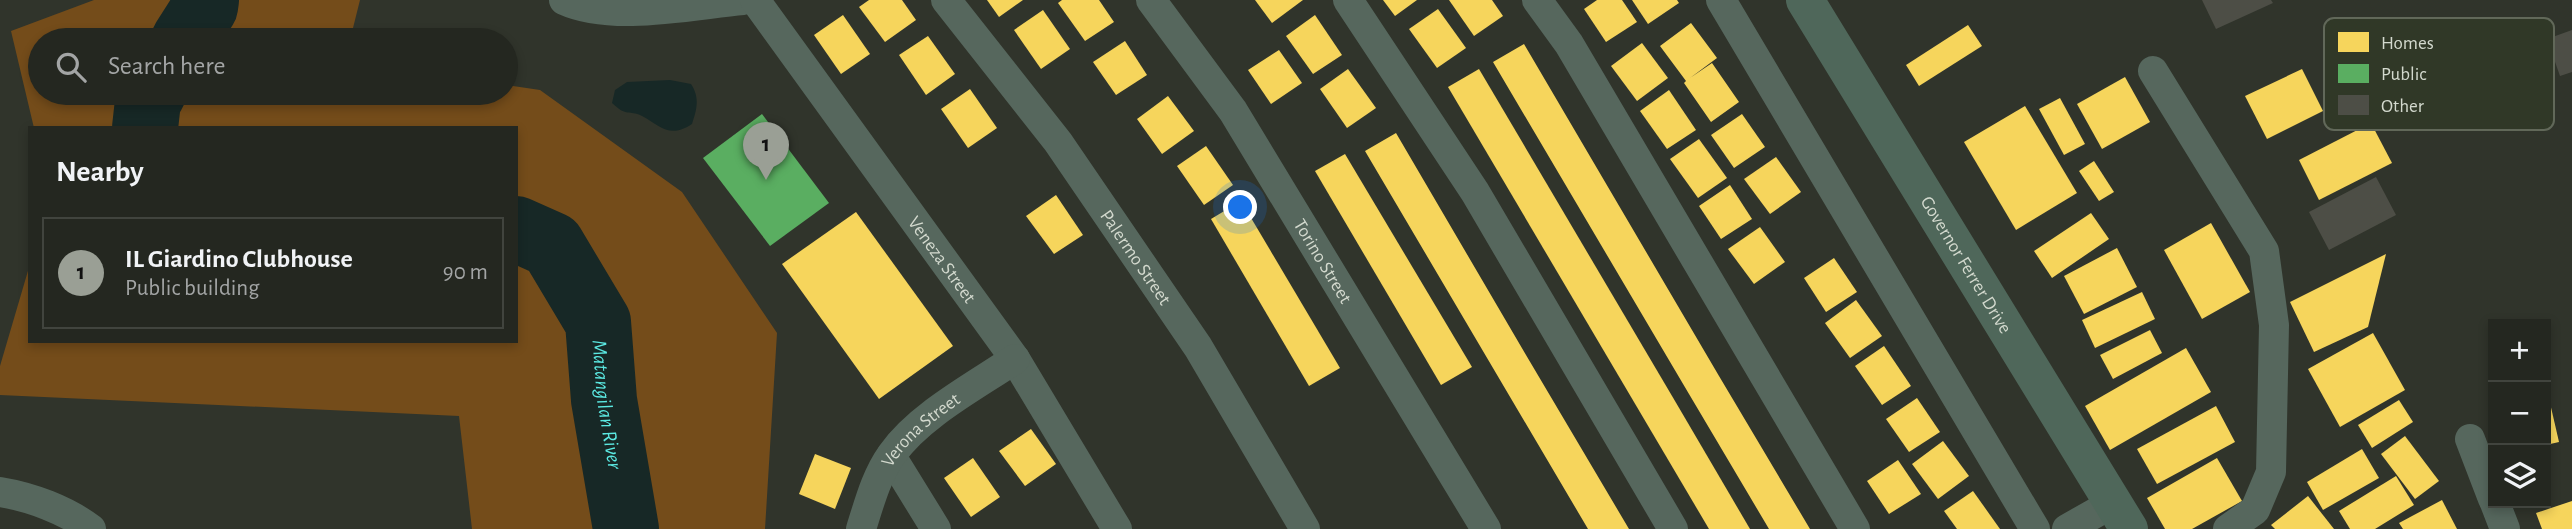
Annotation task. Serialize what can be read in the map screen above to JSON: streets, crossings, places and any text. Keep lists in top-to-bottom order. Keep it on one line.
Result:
{"streets":{"main road":["Governor Ferrer Drive"],"street":["Palermo Street","Veneza Street","Torino Street","Verona Street"]},"crossings":[["Veneza Street","Verona Street"]],"water":["Matangilan River"],"legend":["Homes","Public","Other"],"page":{"search":"Search here","pins":"1","heading":"Nearby","list":[{"mark":"1","name":"IL Giardino Clubhouse","note":"Public building","value":"90 m"}],"map_buttons":["+","−"]}}
